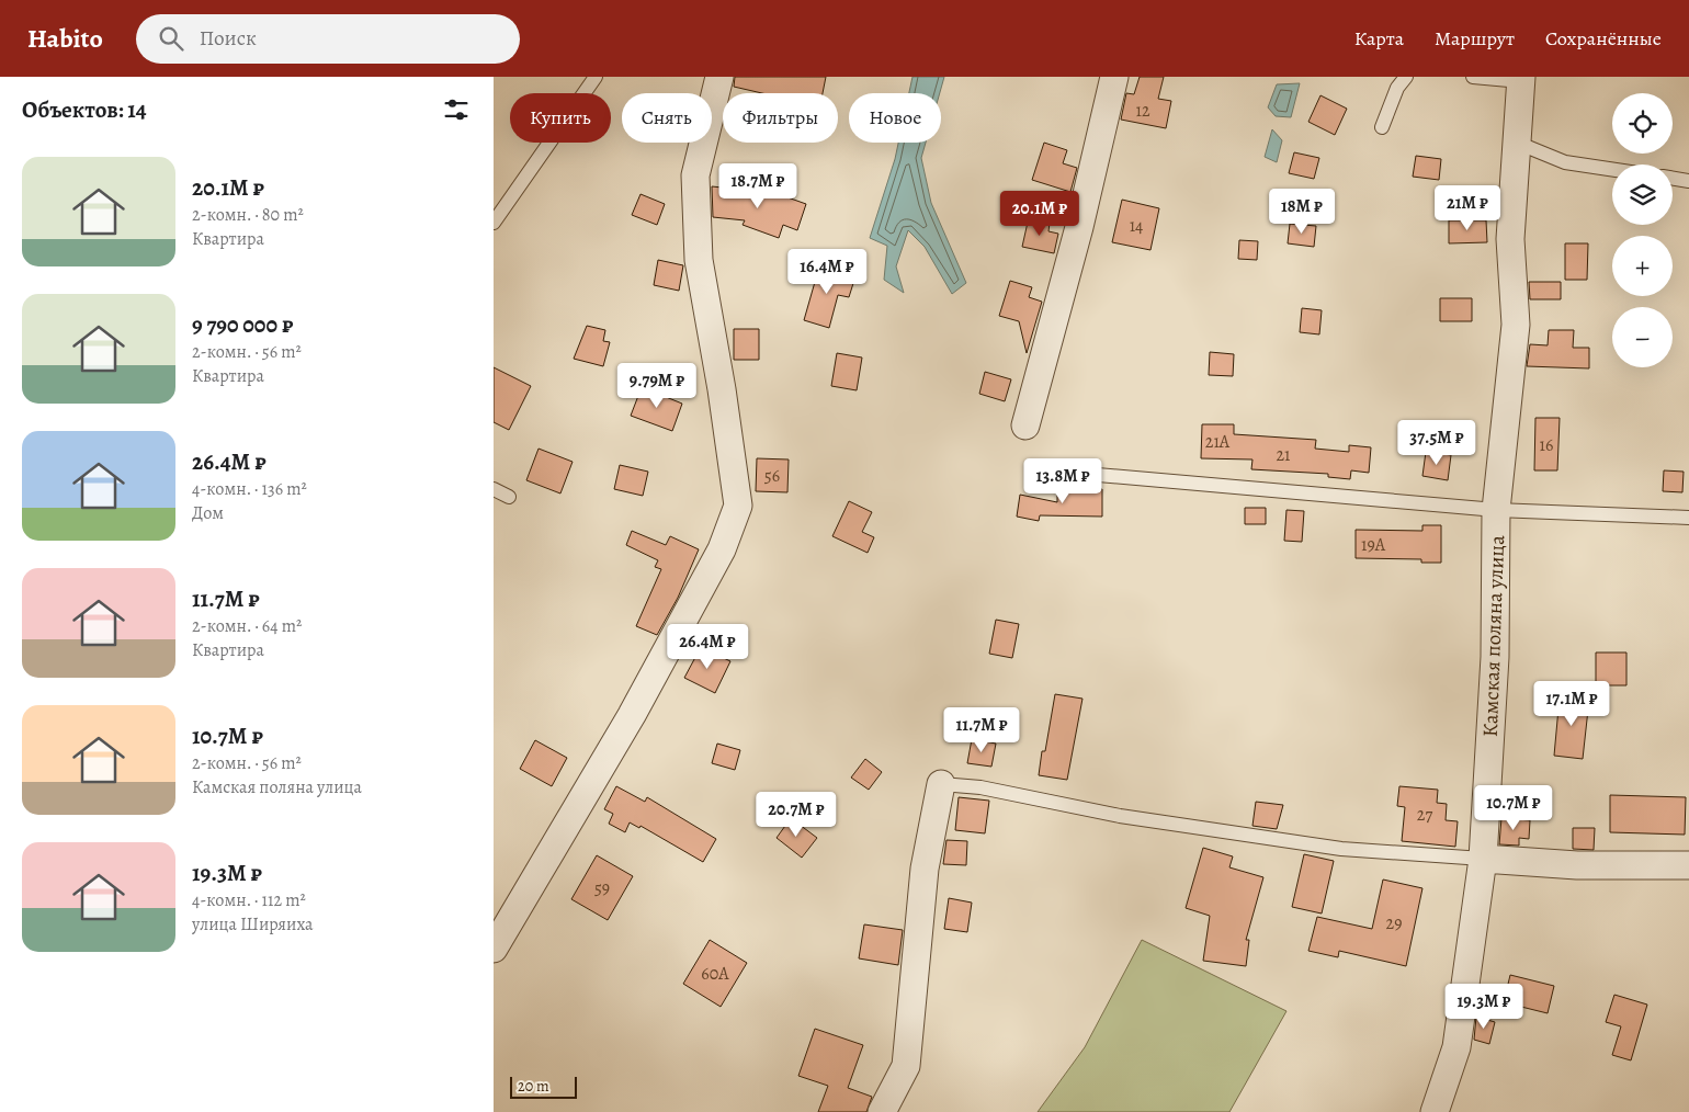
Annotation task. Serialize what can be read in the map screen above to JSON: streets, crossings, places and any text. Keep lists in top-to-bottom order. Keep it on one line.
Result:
{"streets":{"street":["Камская поляна улица"]},"house_numbers":["12","14","21А","16","21","56","19А","27","59","29","60А"],"scale_bar":"20 m","page":{"header":"Habito","search":"Поиск","nav":["Карта","Маршрут","Сохранённые"],"heading":"Объектов: 14","map_buttons":["+","−"],"chip":["Купить","Снять","Фильтры","Новое"],"list":[{"name":"20.1M ₽","note":"2-комн. · 80 m² · Квартира"},{"name":"9 790 000 ₽","note":"2-комн. · 56 m² · Квартира"},{"name":"26.4M ₽","note":"4-комн. · 136 m² · Дом"},{"name":"11.7M ₽","note":"2-комн. · 64 m² · Квартира"},{"name":"10.7M ₽","note":"2-комн. · 56 m² · Камская поляна улица"},{"name":"19.3M ₽","note":"4-комн. · 112 m² · улица Ширяиха"}],"price":["18.7M ₽","21M ₽","18M ₽","20.1M ₽","16.4M ₽","9.79M ₽","37.5M ₽","13.8M ₽","26.4M ₽","17.1M ₽","11.7M ₽","10.7M ₽","20.7M ₽","19.3M ₽"],"scale":"20 m"}}
